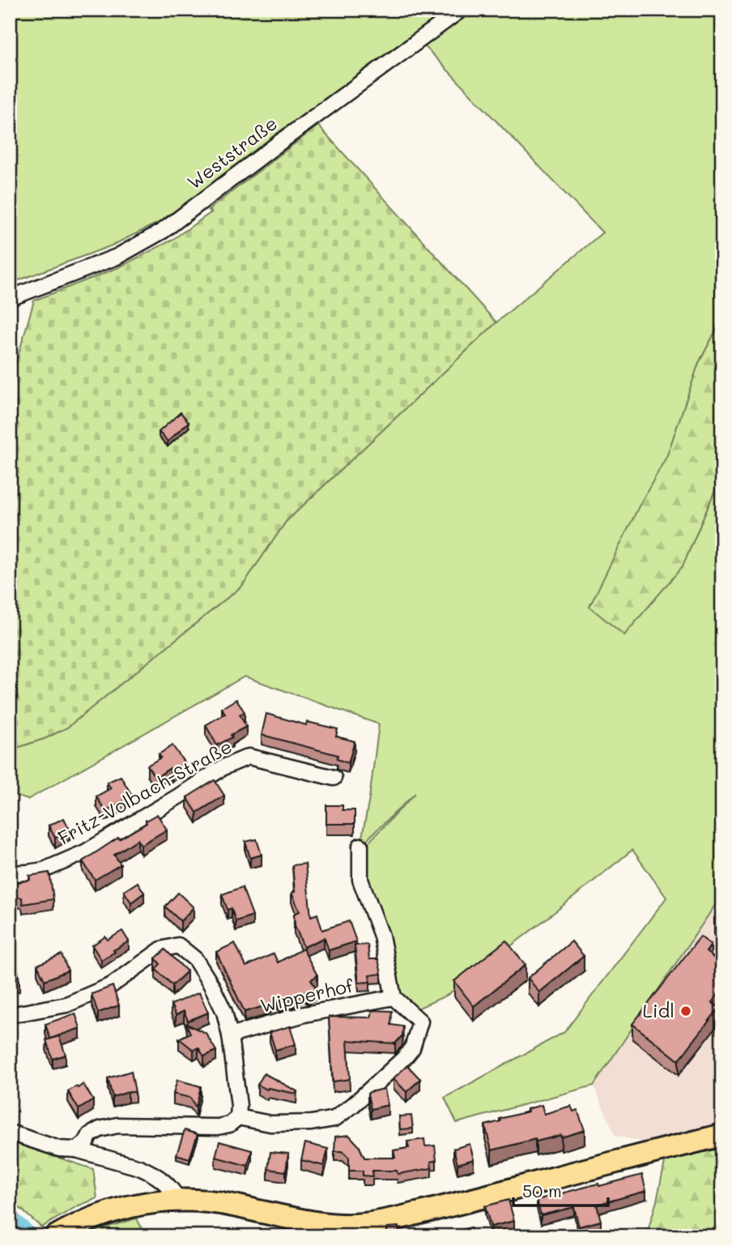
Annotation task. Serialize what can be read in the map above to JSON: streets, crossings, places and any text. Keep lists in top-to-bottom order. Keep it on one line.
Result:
{"streets":{"street":["Weststraße","Fritz-Volbach-Straße","Wipperhof"]},"places":["Lidl"],"scale_bar":"50 m"}
